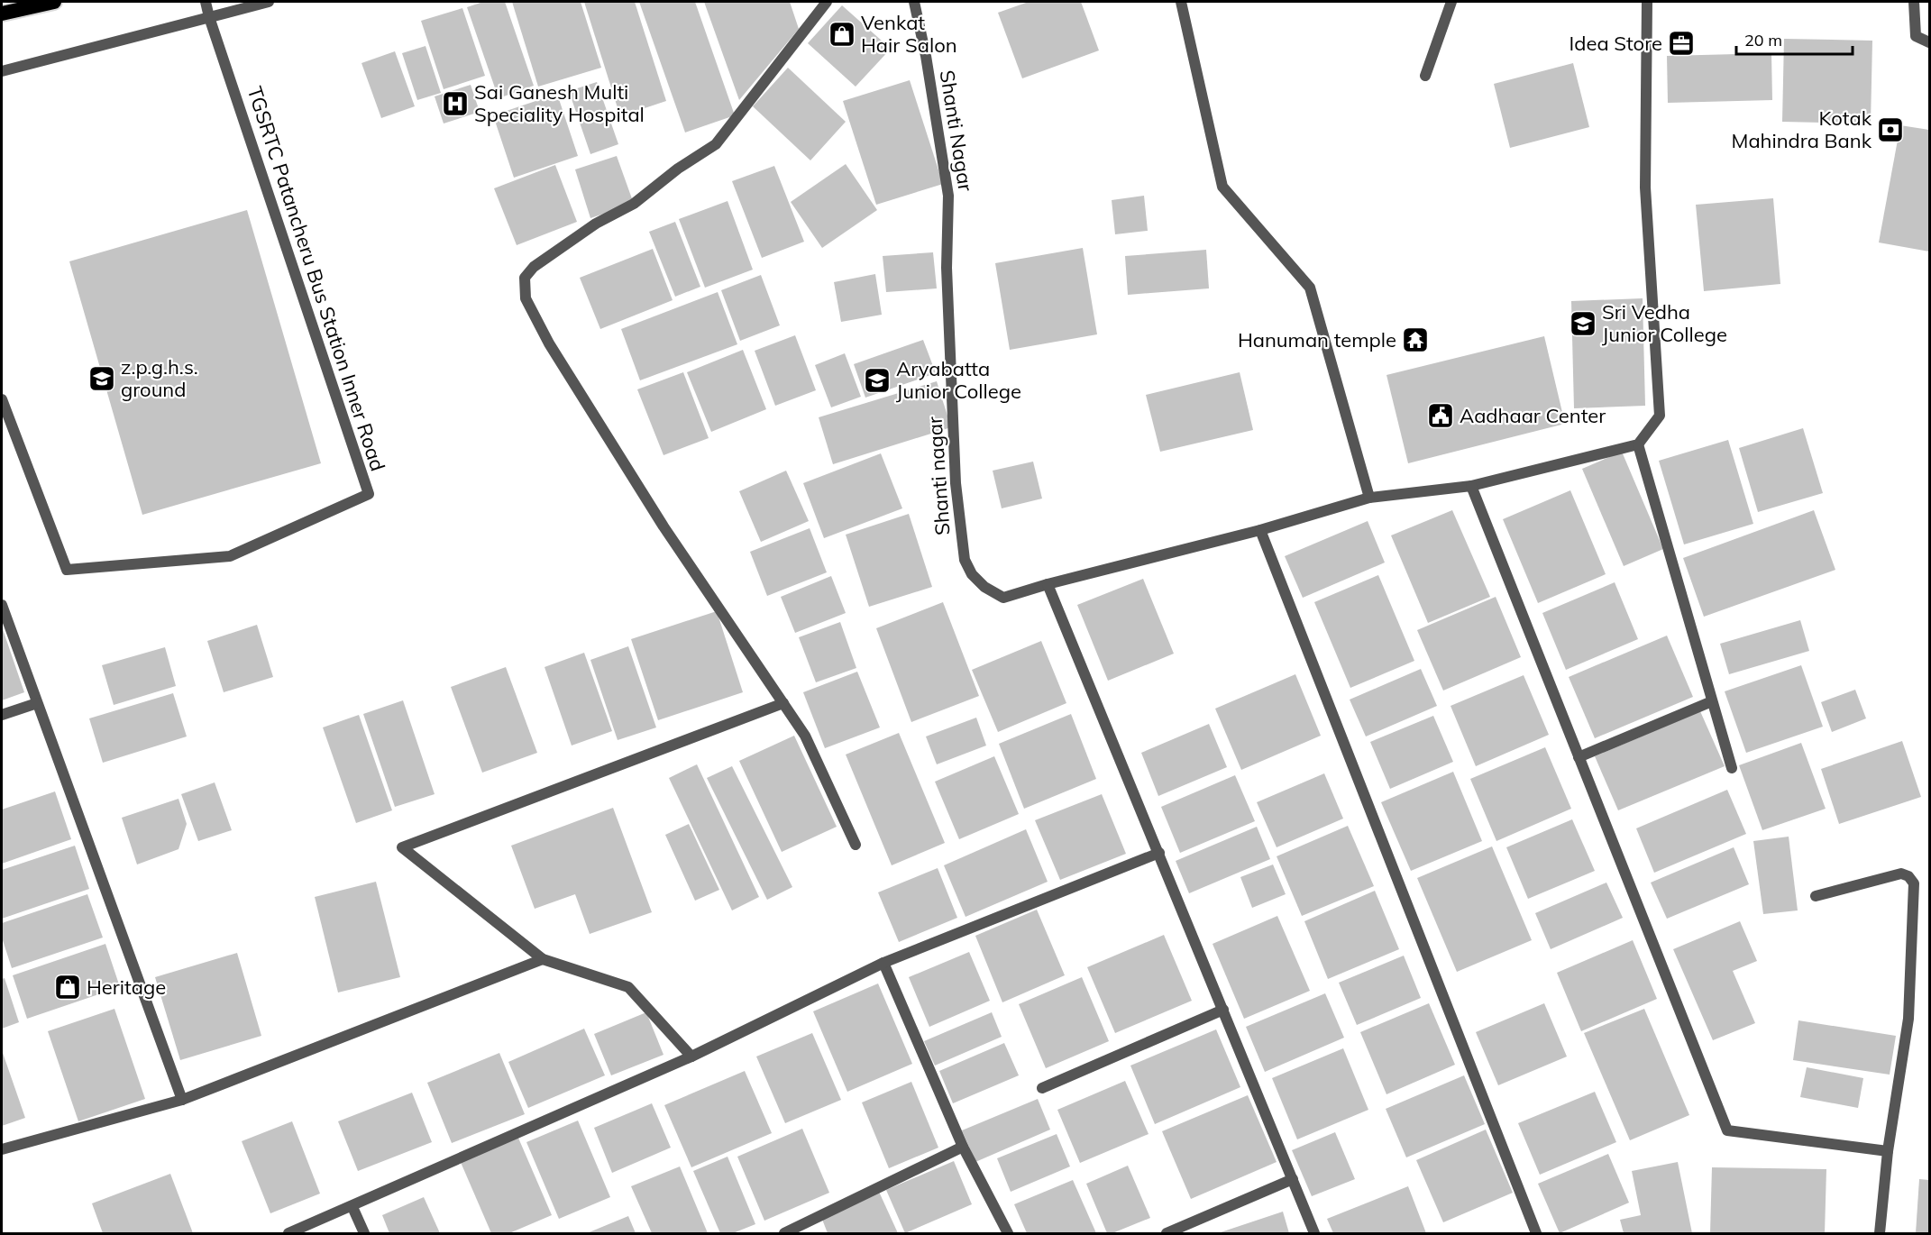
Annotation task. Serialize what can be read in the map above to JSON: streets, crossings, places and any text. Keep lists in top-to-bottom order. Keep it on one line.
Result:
{"streets":{"street":["Shanti Nagar","TGSRTC Patancheru Bus Station Inner Road","Shanti nagar"]},"crossings":[["Shanti Nagar","Shanti nagar"]],"places":{"shop":["Venkat Hair Salon","Heritage"],"office":["Idea Store"],"hospital":["Sai Ganesh Multi Speciality Hospital"],"bank":["Kotak Mahindra Bank"],"school or university":["Sri Vedha Junior College","z.p.g.h.s. ground","Aryabatta Junior College"],"temple":["Hanuman temple"],"public building":["Aadhaar Center"]},"scale_bar":"20 m"}
